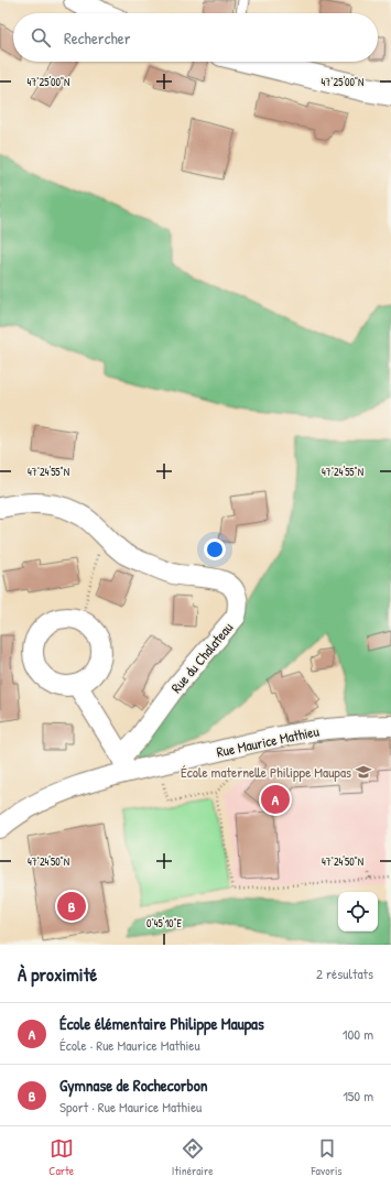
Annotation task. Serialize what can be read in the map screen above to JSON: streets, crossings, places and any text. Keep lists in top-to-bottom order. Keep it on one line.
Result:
{"streets":{"street":["Rue du Chalateau","Rue Maurice Mathieu"]},"crossings":[["Rue du Chalateau","Rue Maurice Mathieu"]],"places":{"school or university":["École maternelle Philippe Maupas"]},"page":{"search":"Rechercher","pins":["A","B"],"heading":["À proximité","2 résultats"],"list":[{"mark":"A","name":"École élémentaire Philippe Maupas","note":"École · Rue Maurice Mathieu","value":"100 m"},{"mark":"B","name":"Gymnase de Rochecorbon","note":"Sport · Rue Maurice Mathieu","value":"150 m"}],"nav":["Carte","Itinéraire","Favoris"]},"coordinates":["47°25'00\"N","47°24'55\"N","47°24'50\"N","0°45'10\"E"]}
